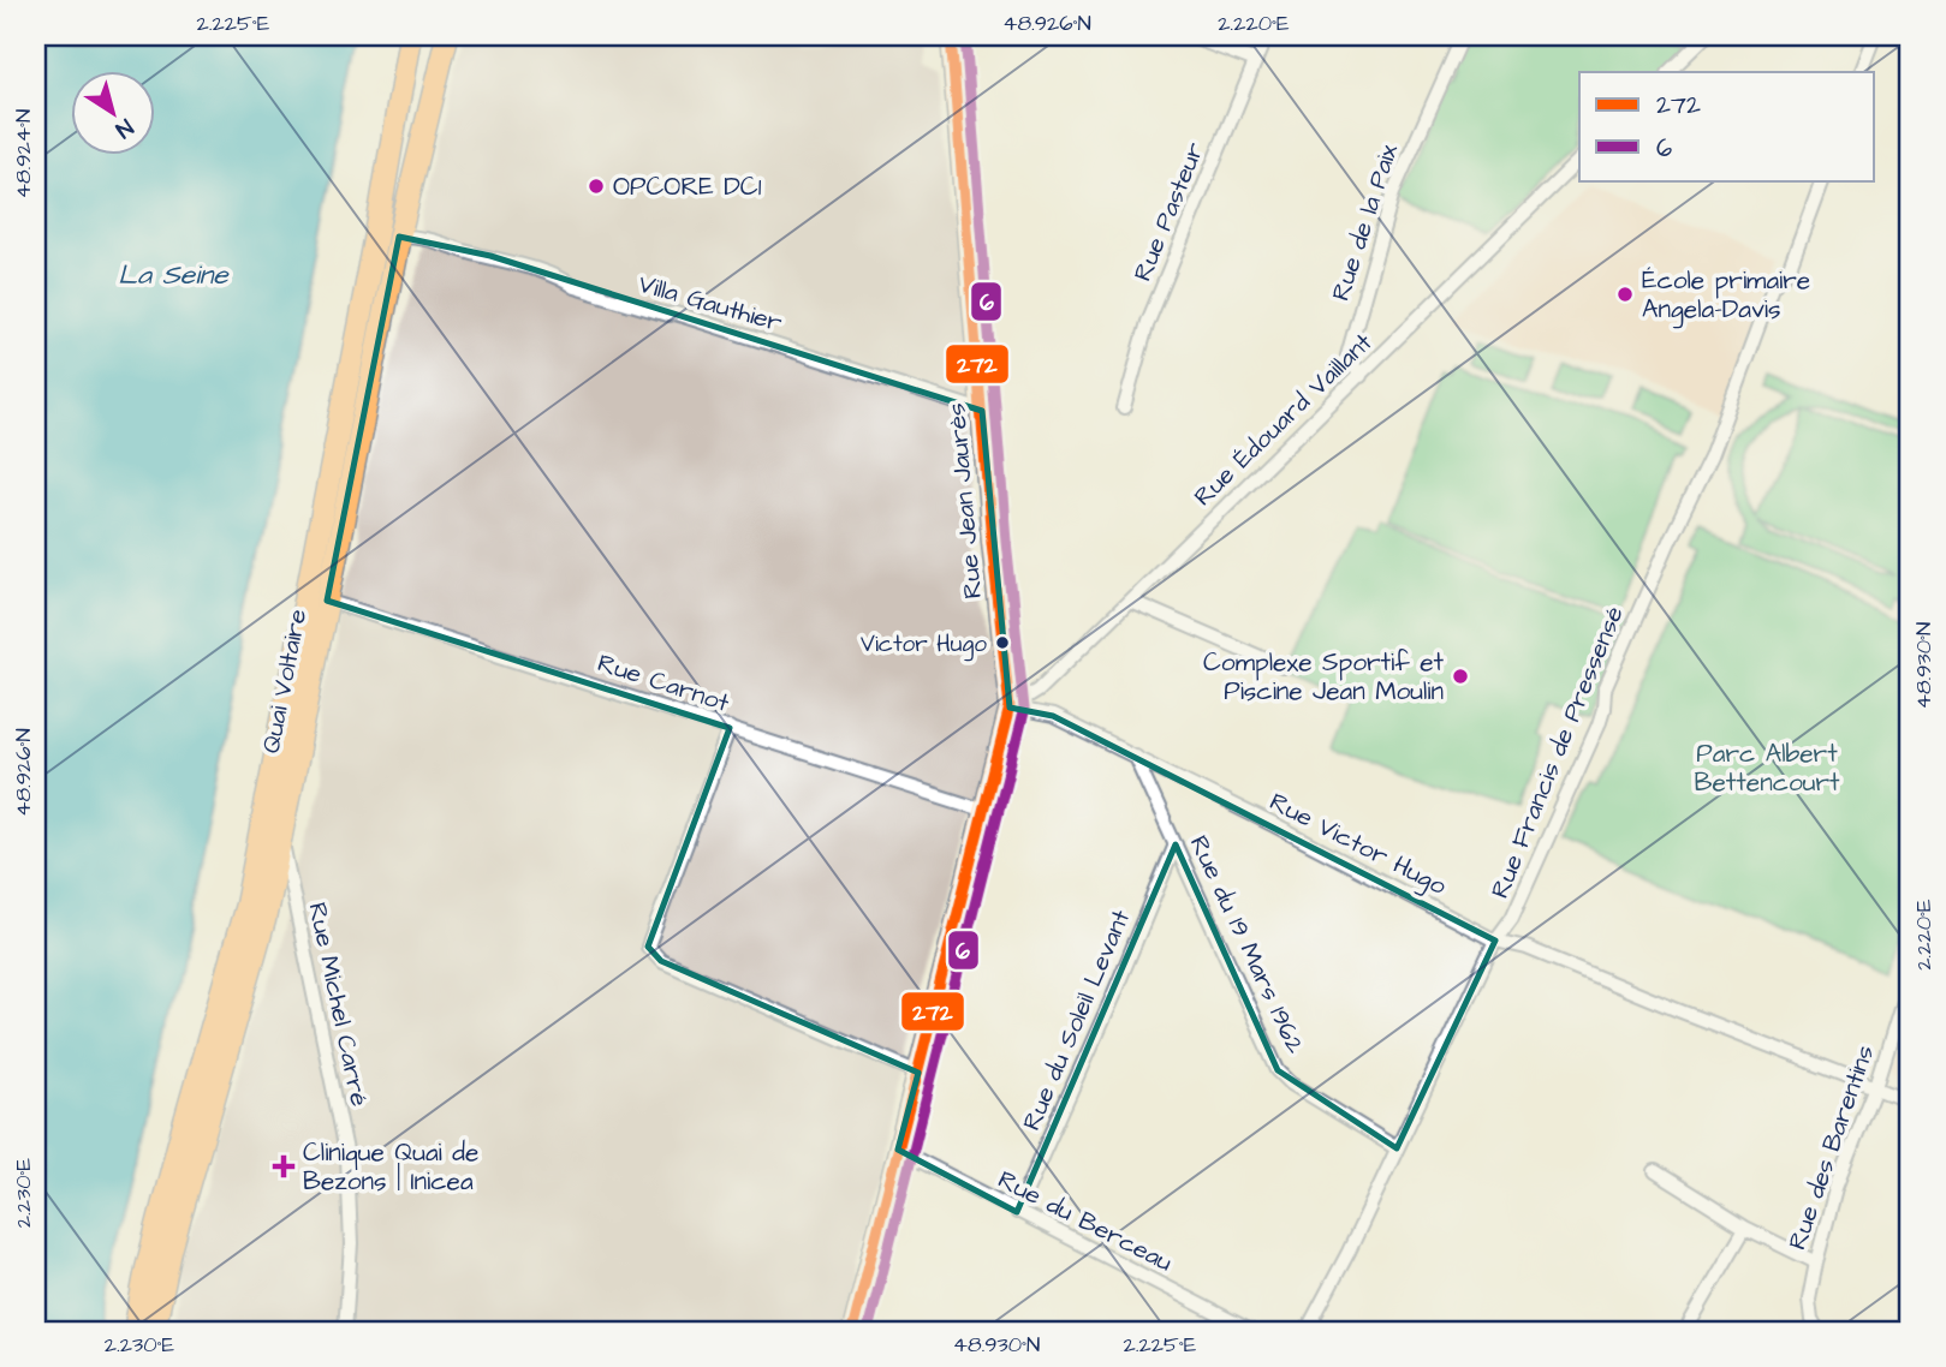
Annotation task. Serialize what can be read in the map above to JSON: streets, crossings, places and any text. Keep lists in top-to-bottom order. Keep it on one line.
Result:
{"streets":{"main road":["Quai Voltaire"],"street":["Rue Pasteur","Rue de la Paix","Villa Gauthier","Rue Édouard Vaillant","Rue Jean Jaurès","Rue Carnot","Rue Francis de Pressensé","Rue Victor Hugo","Rue du 19 Mars 1962","Rue Michel Carré","Rue du Soleil Levant","Rue des Barentins","Rue du Berceau"]},"crossings":[["Rue de la Paix","Rue Édouard Vaillant"],["Villa Gauthier","Rue Jean Jaurès"],["Villa Gauthier","Quai Voltaire"],["Rue Édouard Vaillant","Rue Jean Jaurès"],["Rue Édouard Vaillant","Rue Victor Hugo"],["Rue Jean Jaurès","Rue Carnot"],["Rue Jean Jaurès","Rue Victor Hugo"],["Rue Jean Jaurès","Rue du Berceau"],["Quai Voltaire","Rue Carnot"],["Quai Voltaire","Rue Michel Carré"],["Rue Francis de Pressensé","Rue Victor Hugo"],["Rue Francis de Pressensé","Rue du 19 Mars 1962"],["Rue Victor Hugo","Rue du 19 Mars 1962"],["Rue Victor Hugo","Rue des Barentins"],["Rue du 19 Mars 1962","Rue du Soleil Levant"],["Rue du Soleil Levant","Rue du Berceau"]],"water":["La Seine"],"parks":["Parc Albert Bettencourt"],"places":{"other":["OPCORE DC1","École primaire Angela-Davis","Victor Hugo","Complexe Sportif et Piscine Jean Moulin"],"health":["Clinique Quai de Bezons | Inicea"]},"lines":["transit line 272","transit line 6"],"legend":["272","6"],"north":"bottom right","coordinates":["2.225°E","48.926°N","2.220°E","48.924°N","48.930°N","2.230°E"]}
